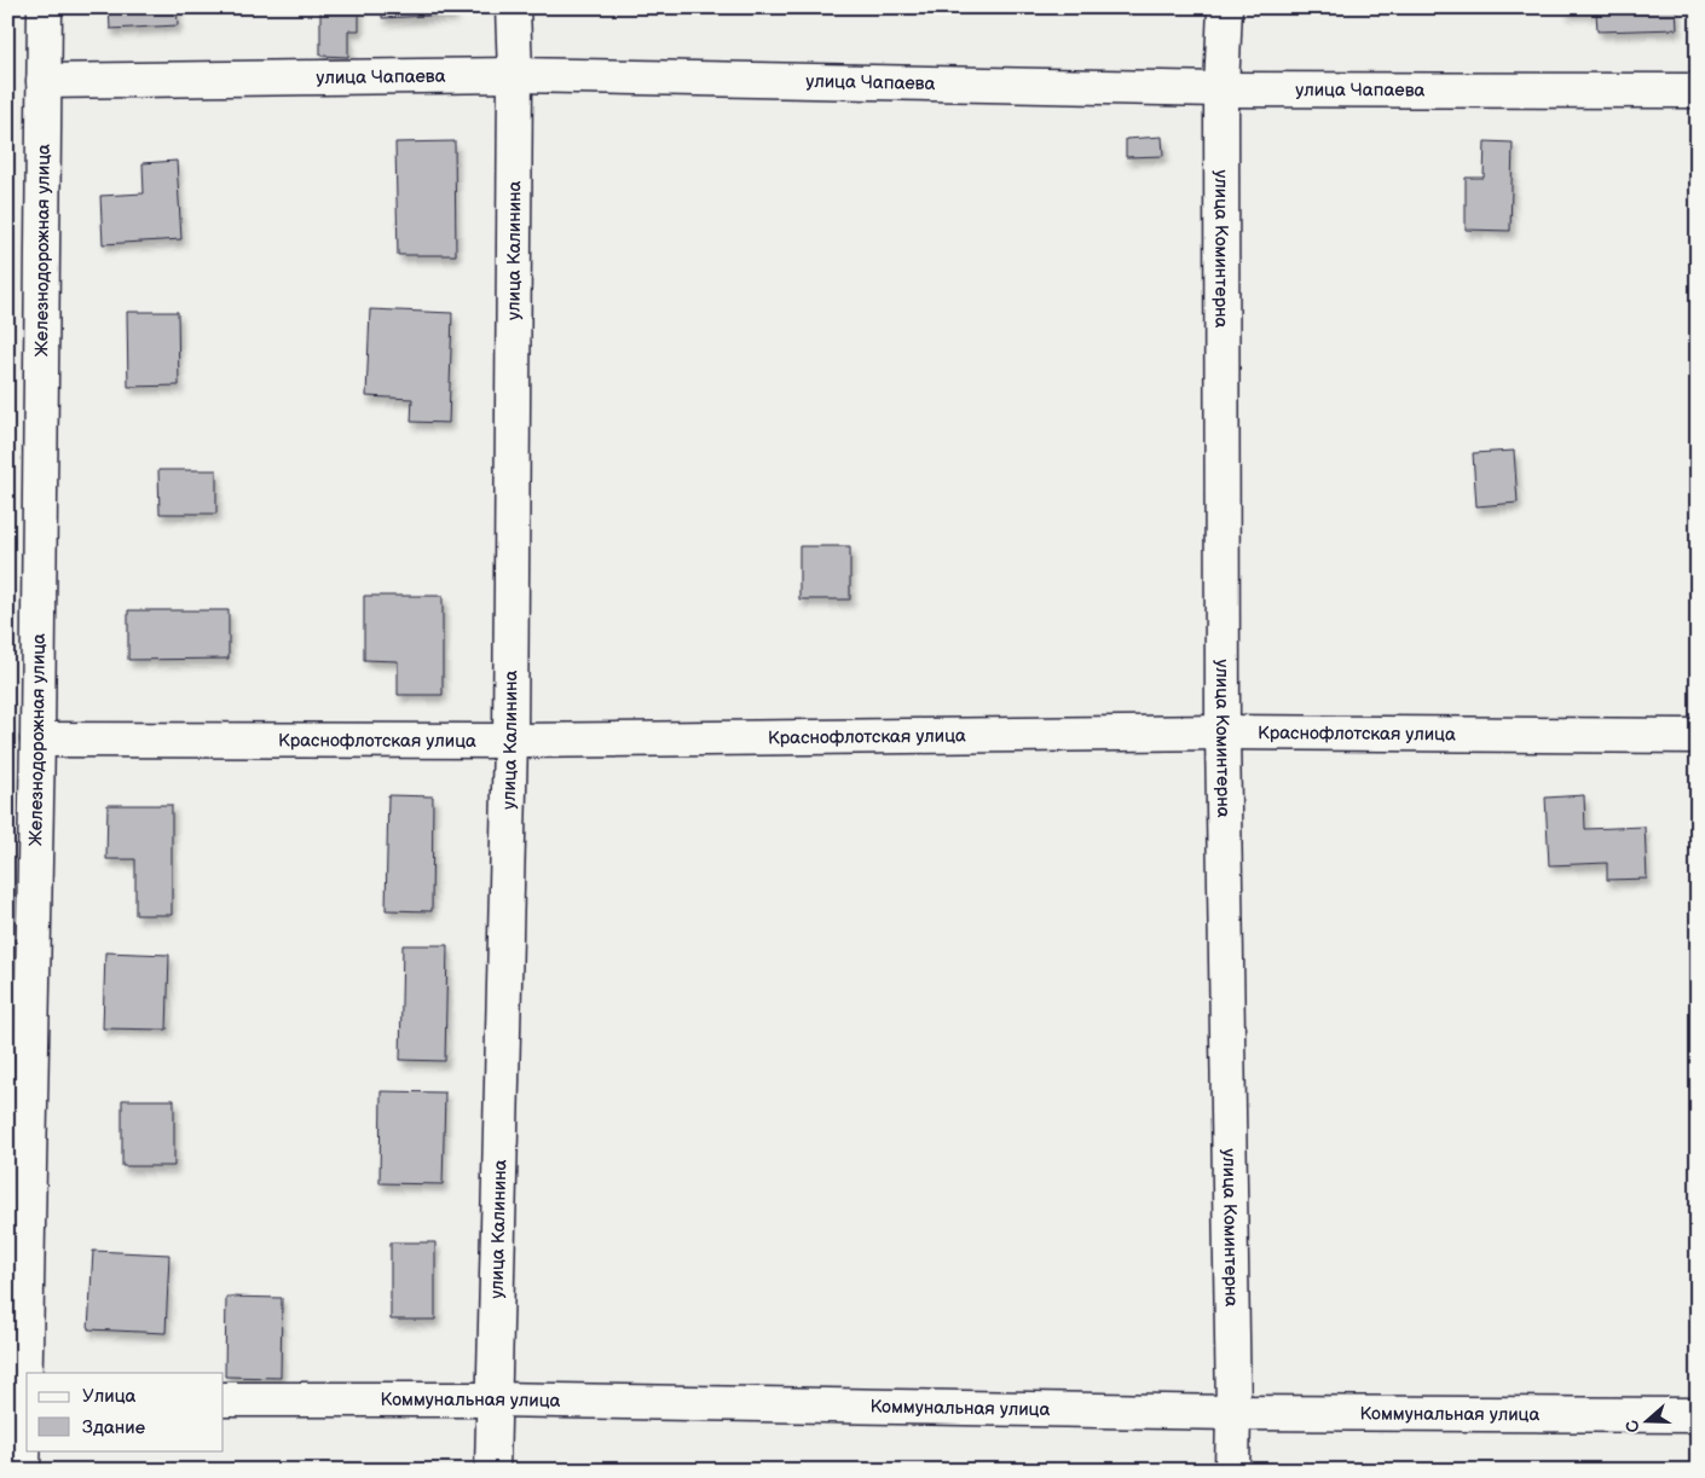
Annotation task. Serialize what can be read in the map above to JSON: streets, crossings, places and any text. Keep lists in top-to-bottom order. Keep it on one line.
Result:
{"streets":{"street":["улица Чапаева","Железнодорожная улица","улица Калинина","улица Коминтерна","Краснофлотская улица","Коммунальная улица"]},"crossings":[["улица Чапаева","Железнодорожная улица"],["улица Чапаева","улица Калинина"],["улица Чапаева","улица Коминтерна"],["Железнодорожная улица","Краснофлотская улица"],["улица Калинина","Краснофлотская улица"],["улица Калинина","Коммунальная улица"],["улица Коминтерна","Краснофлотская улица"],["улица Коминтерна","Коммунальная улица"]],"legend":["Улица","Здание"],"north":"left"}
